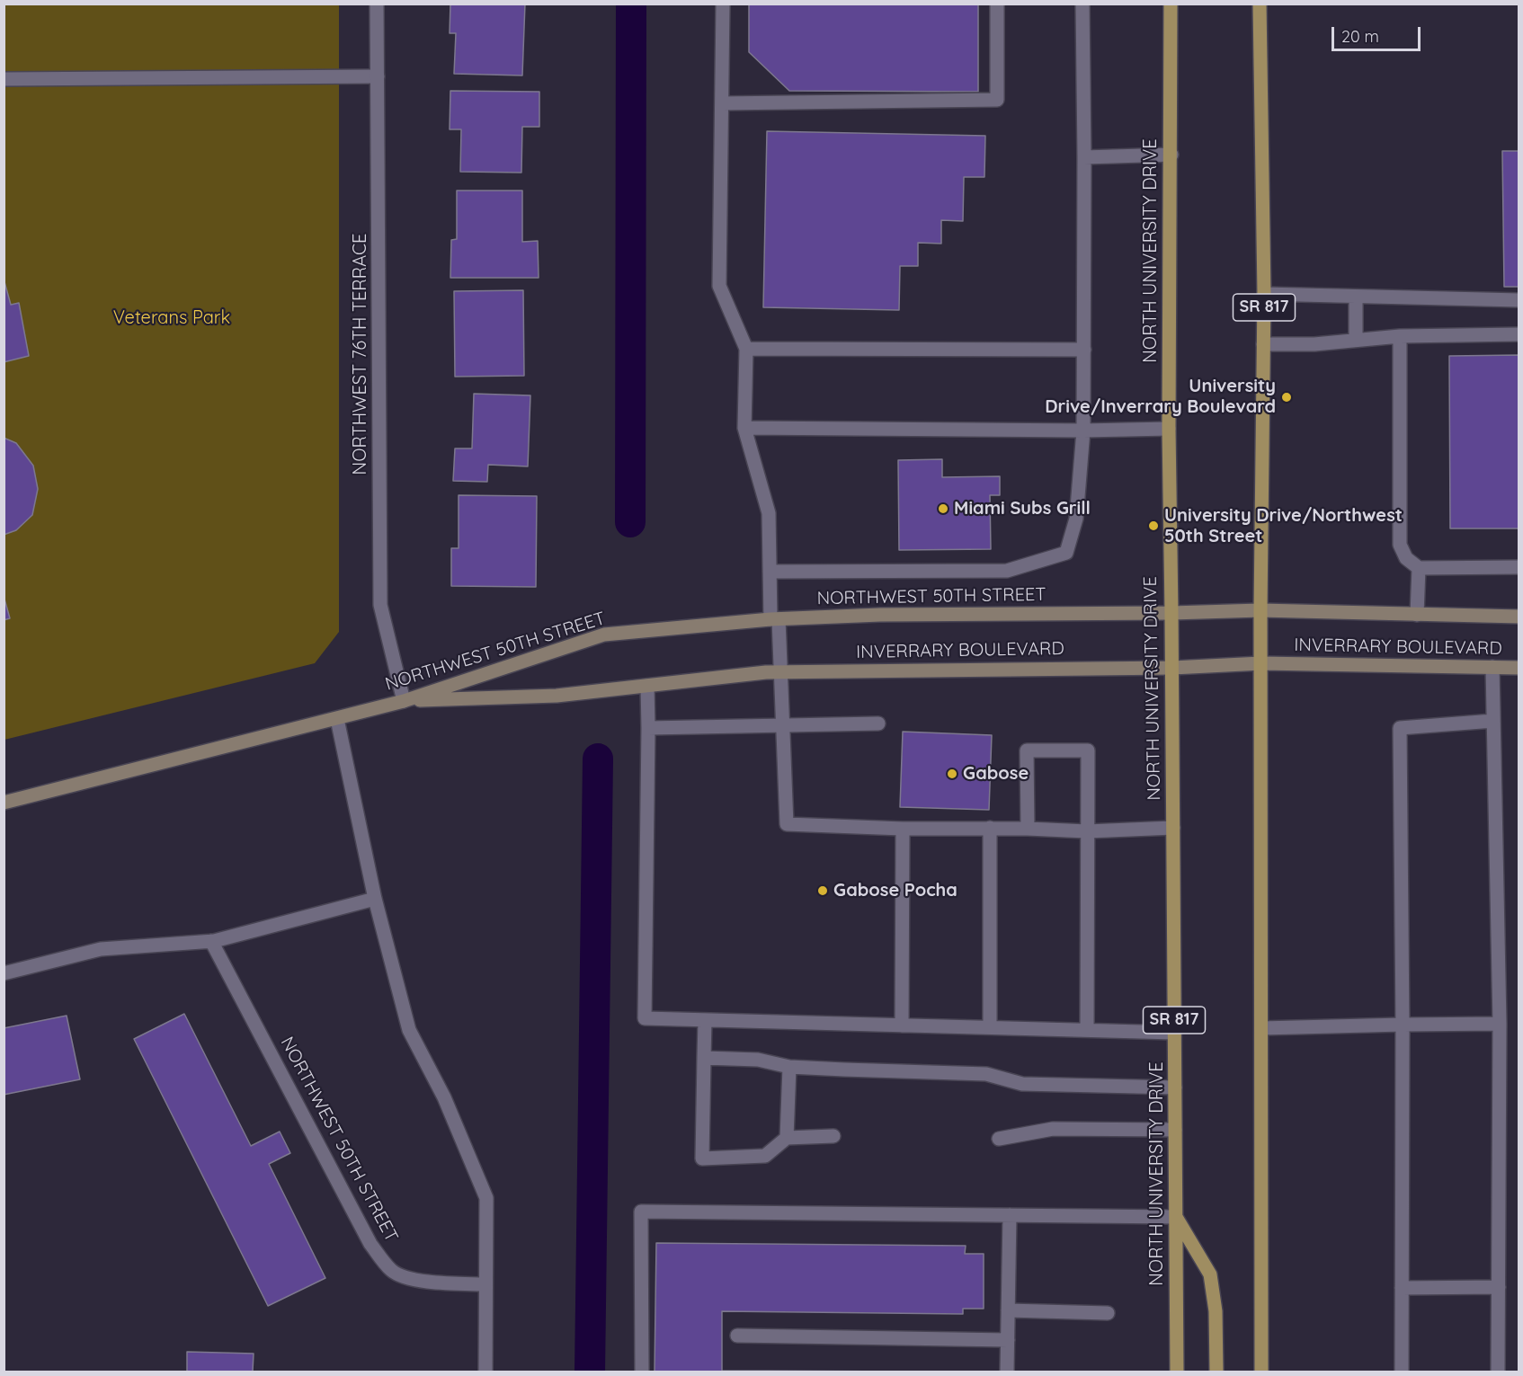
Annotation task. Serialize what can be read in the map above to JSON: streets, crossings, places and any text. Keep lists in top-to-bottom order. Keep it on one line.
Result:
{"streets":{"main road":["NORTH UNIVERSITY DRIVE","SR 817"],"street":["NORTHWEST 76TH TERRACE","NORTHWEST 50TH STREET","INVERRARY BOULEVARD"]},"crossings":[["NORTH UNIVERSITY DRIVE","NORTHWEST 50TH STREET"],["NORTH UNIVERSITY DRIVE","INVERRARY BOULEVARD"],["SR 817","INVERRARY BOULEVARD"],["NORTHWEST 76TH TERRACE","NORTHWEST 50TH STREET"],["NORTHWEST 76TH TERRACE","INVERRARY BOULEVARD"],["NORTHWEST 50TH STREET","INVERRARY BOULEVARD"]],"parks":["Veterans Park"],"places":["University Drive/Inverrary Boulevard","Miami Subs Grill","University Drive/Northwest 50th Street","Gabose","Gabose Pocha"],"scale_bar":"20 m"}
